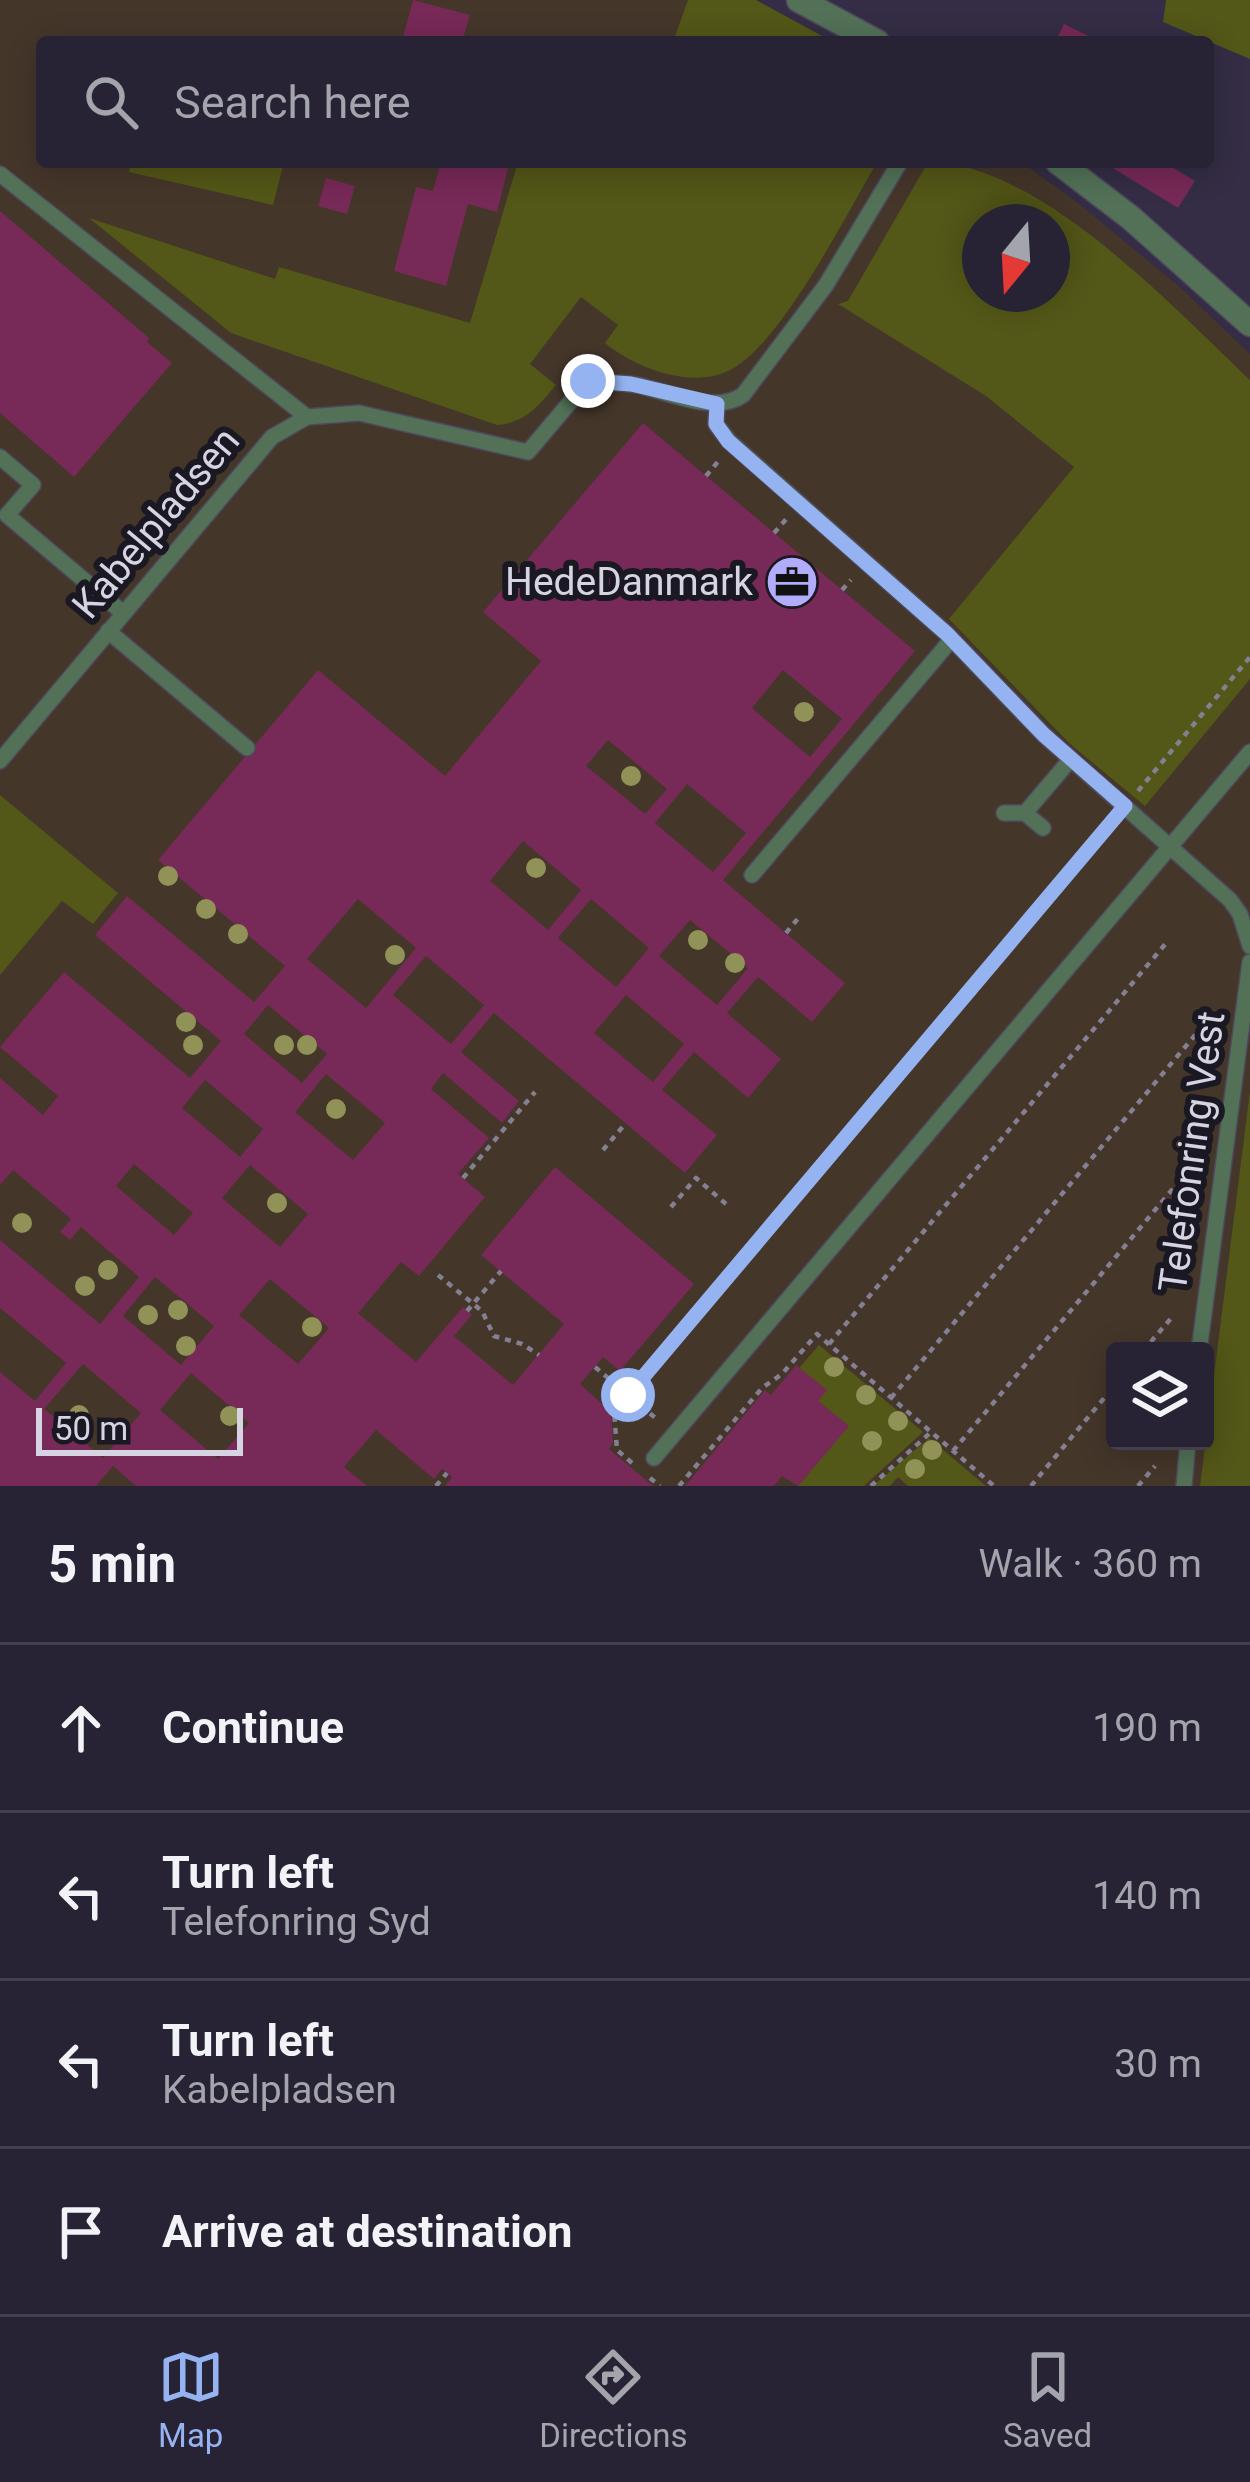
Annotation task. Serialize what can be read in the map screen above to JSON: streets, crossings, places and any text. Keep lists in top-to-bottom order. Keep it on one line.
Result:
{"streets":{"lane":["Kabelpladsen","Telefonring Vest"]},"places":{"office":["HedeDanmark"]},"scale_bar":"50 m","north":"bottom","page":{"search":"Search here","scale":"50 m","heading":["5 min","Walk · 360 m"],"list":[["Continue","190 m"],["Turn left","Telefonring Syd","140 m"],["Turn left","Kabelpladsen","30 m"],"Arrive at destination"],"nav":["Map","Directions","Saved"]}}
